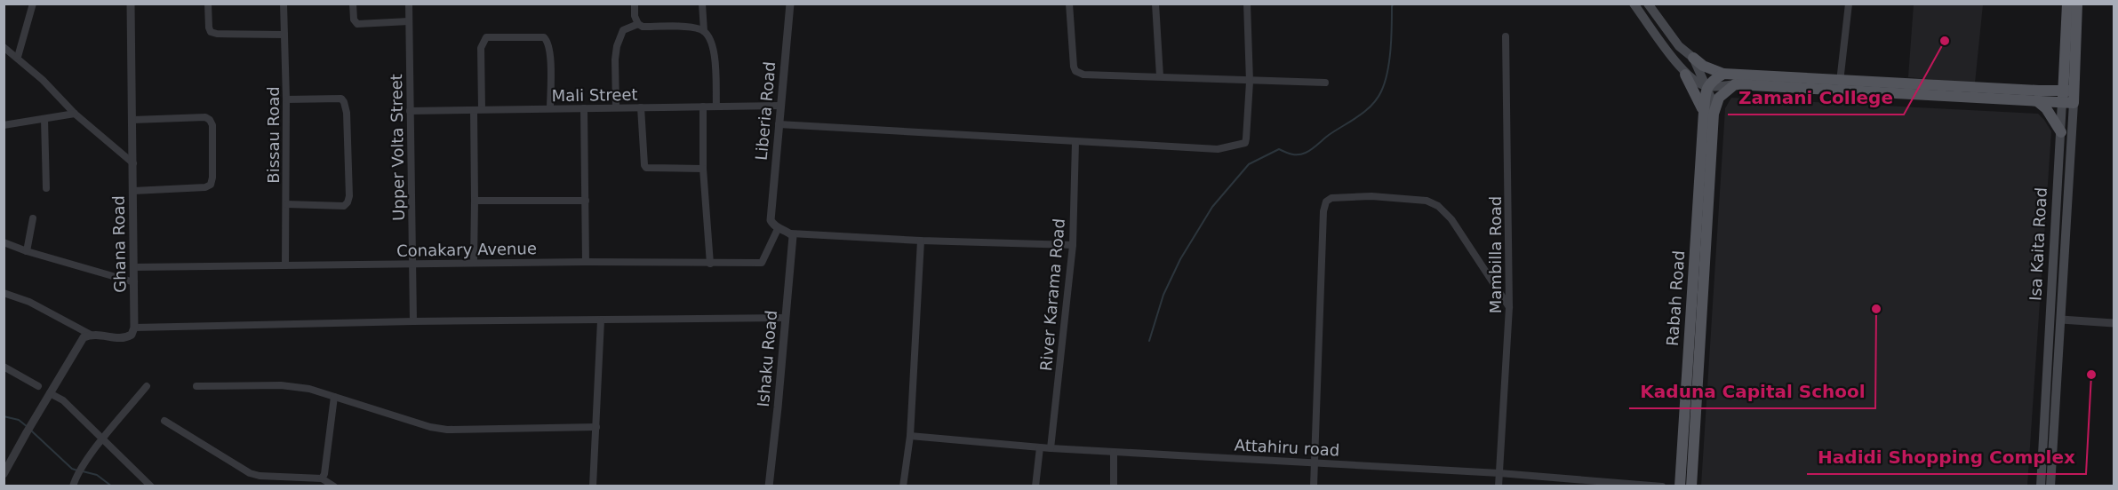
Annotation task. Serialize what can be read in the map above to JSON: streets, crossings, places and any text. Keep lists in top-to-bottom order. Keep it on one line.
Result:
{"streets":{"main road":["Isa Kaita Road","Rabah Road"],"street":["Mali Street","Liberia Road","Bissau Road","Upper Volta Street","Ghana Road","Conakary Avenue","Mambilla Road","River Karama Road","Ishaku Road","Attahiru road"]},"crossings":[["Mali Street","Liberia Road"],["Mali Street","Upper Volta Street"],["Liberia Road","Conakary Avenue"],["Bissau Road","Conakary Avenue"],["Upper Volta Street","Conakary Avenue"],["Ghana Road","Conakary Avenue"],["Mambilla Road","Attahiru road"],["River Karama Road","Attahiru road"]],"places":["Zamani College","Kaduna Capital School","Hadidi Shopping Complex"]}
